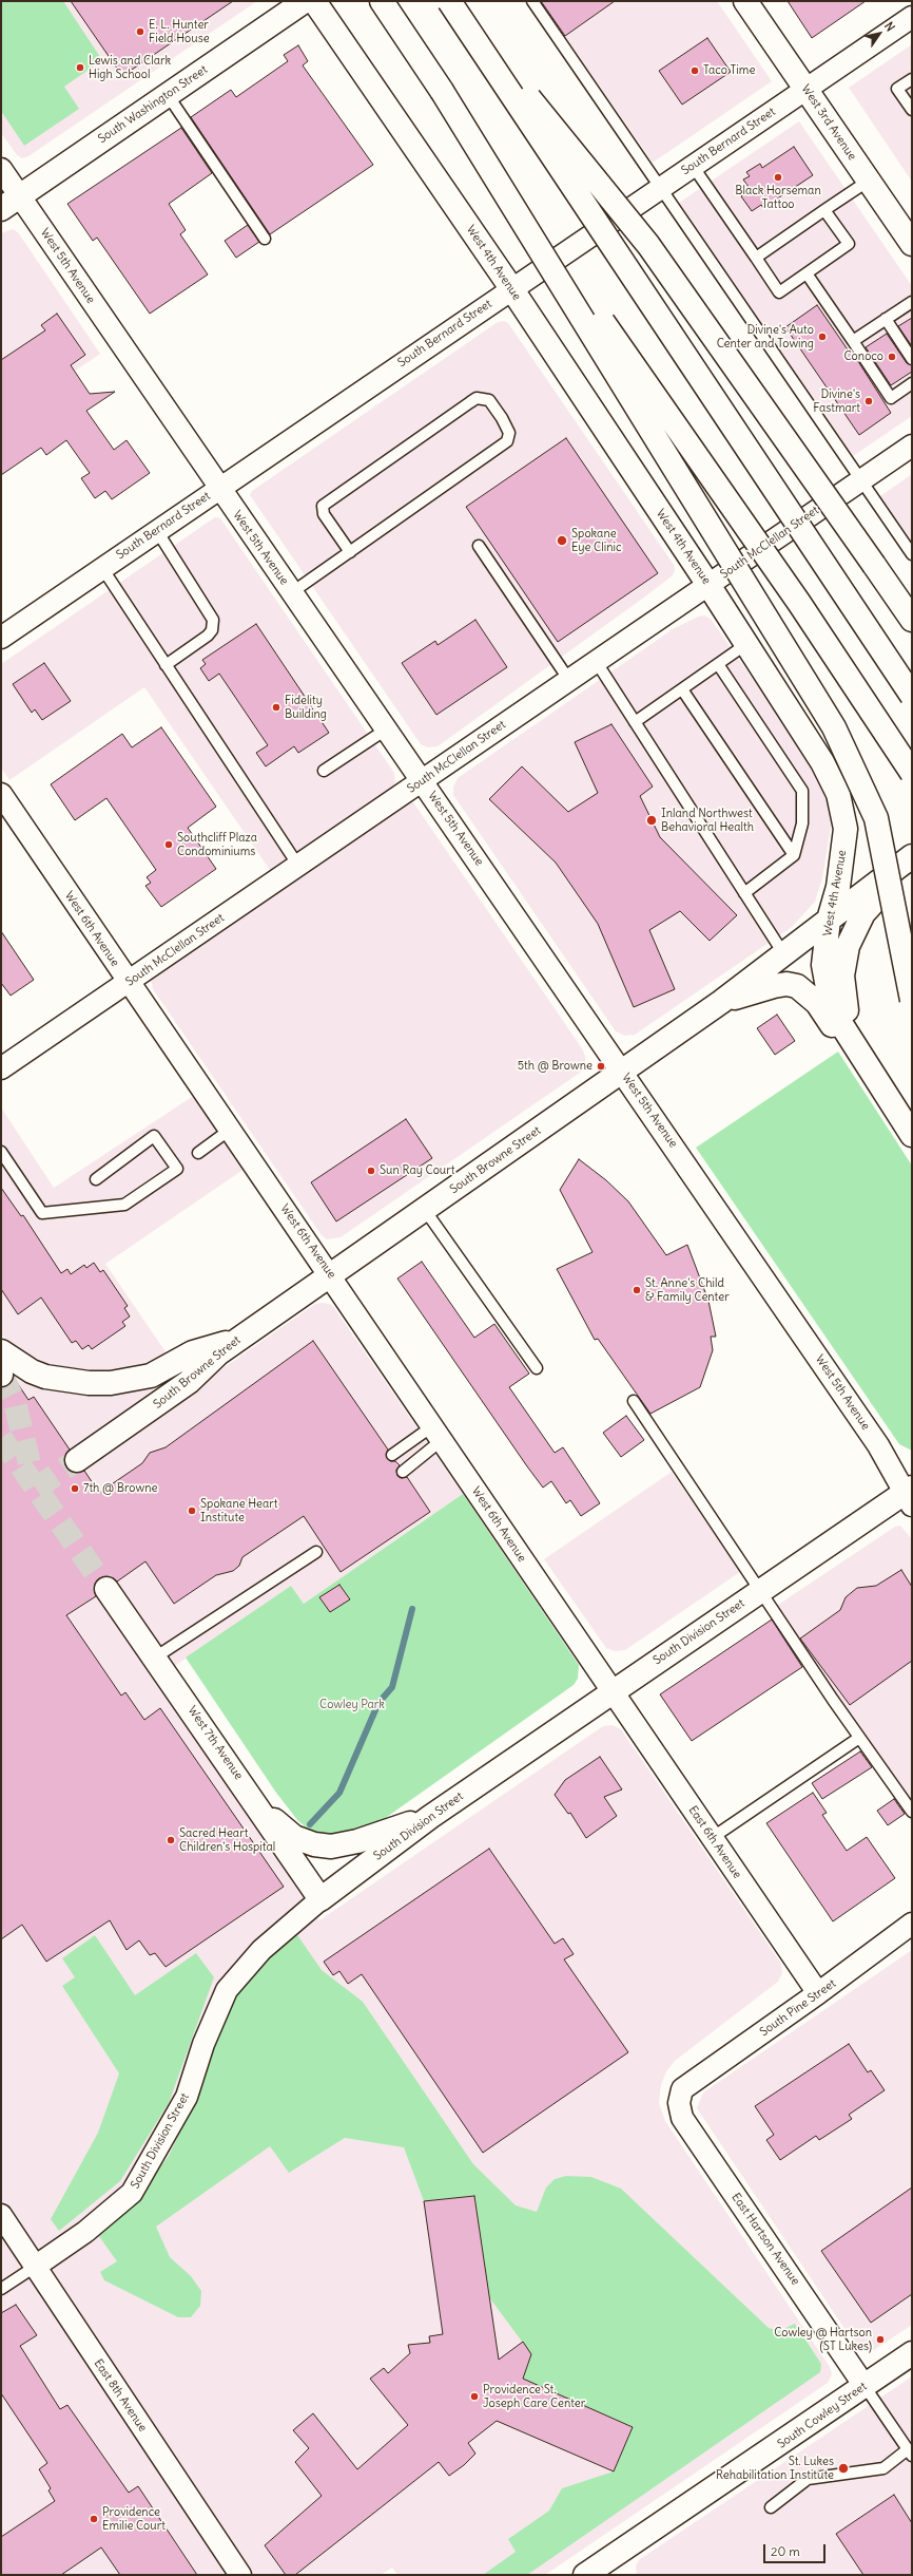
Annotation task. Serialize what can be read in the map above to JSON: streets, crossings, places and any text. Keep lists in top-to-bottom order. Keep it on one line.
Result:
{"streets":{"main road":["South Washington Street","West 3rd Avenue","West 4th Avenue","South Browne Street","South Division Street","West 7th Avenue","South Cowley Street"],"street":["South Bernard Street","West 5th Avenue","South McClellan Street","West 6th Avenue","East 6th Avenue","South Pine Street","East Hartson Avenue","East 8th Avenue"]},"crossings":[["South Washington Street","West 5th Avenue"],["West 3rd Avenue","South Bernard Street"],["South Bernard Street","West 4th Avenue"],["South Bernard Street","West 5th Avenue"],["West 4th Avenue","South McClellan Street"],["West 4th Avenue","South Browne Street"],["West 5th Avenue","South McClellan Street"],["West 5th Avenue","South Browne Street"],["West 5th Avenue","South Division Street"],["South McClellan Street","West 6th Avenue"],["West 6th Avenue","South Browne Street"],["West 6th Avenue","South Division Street"],["West 6th Avenue","East 6th Avenue"],["South Division Street","West 7th Avenue"],["South Division Street","East 6th Avenue"],["South Division Street","East 8th Avenue"],["East 6th Avenue","South Pine Street"],["South Pine Street","East Hartson Avenue"],["East Hartson Avenue","South Cowley Street"]],"parks":["Cowley Park"],"places":["E. L. Hunter Field House","Lewis and Clark High School","Taco Time","Black Horseman Tattoo","Divine's Auto Center and Towing","Conoco","Divine's Fastmart","Spokane Eye Clinic","Fidelity Building","Inland Northwest Behavioral Health","Southcliff Plaza Condominiums","5th @ Browne","Sun Ray Court","St. Anne's Child & Family Center","7th @ Browne","Spokane Heart Institute","Sacred Heart Children's Hospital","Cowley @ Hartson (ST Lukes)","Providence St. Joseph Care Center","St. Lukes Rehabilitation Institute","Providence Emilie Court"],"scale_bar":"20 m","north":"top right"}
